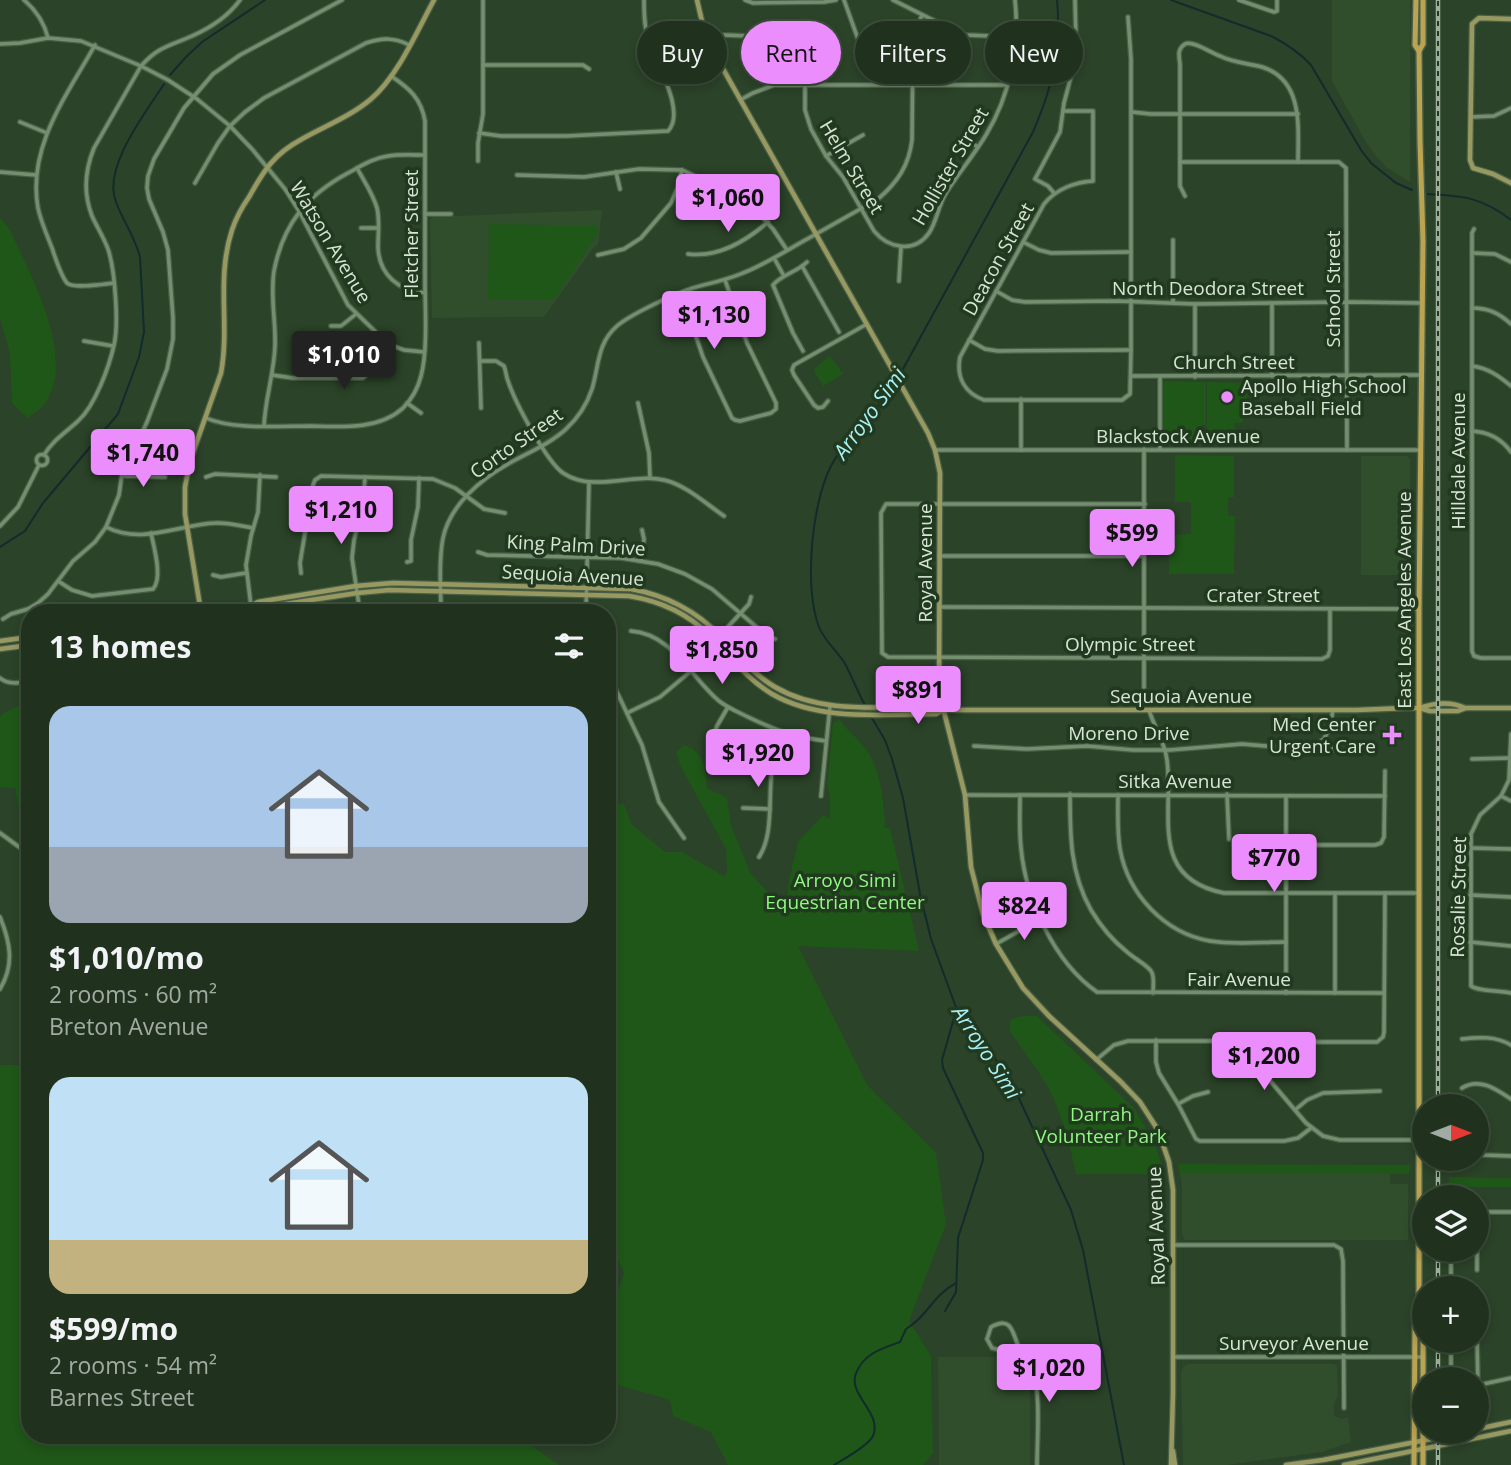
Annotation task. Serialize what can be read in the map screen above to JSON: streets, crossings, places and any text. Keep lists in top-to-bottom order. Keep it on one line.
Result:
{"streets":{"main road":["Royal Avenue","Sequoia Avenue","East Los Angeles Avenue"],"street":["Hollister Street","Helm Street","Fletcher Street","Watson Avenue","Deacon Street","North Deodora Street","School Street","Church Street","Blackstock Avenue","Corto Street","Hilldale Avenue","King Palm Drive","Crater Street","Olympic Street","Moreno Drive","Sitka Avenue","Rosalie Street","Fair Avenue","Surveyor Avenue"]},"crossings":[["Hollister Street","Helm Street"],["Helm Street","Corto Street"],["Deacon Street","North Deodora Street"],["North Deodora Street","School Street"],["North Deodora Street","East Los Angeles Avenue"],["School Street","Church Street"],["School Street","Blackstock Avenue"],["Church Street","East Los Angeles Avenue"],["Blackstock Avenue","Royal Avenue"],["Blackstock Avenue","East Los Angeles Avenue"],["Corto Street","Royal Avenue"],["Corto Street","Sequoia Avenue"],["Royal Avenue","Sequoia Avenue"],["Royal Avenue","Crater Street"],["Royal Avenue","Olympic Street"],["Royal Avenue","Sitka Avenue"],["Royal Avenue","Surveyor Avenue"],["Sequoia Avenue","East Los Angeles Avenue"],["Crater Street","East Los Angeles Avenue"],["Crater Street","Olympic Street"],["East Los Angeles Avenue","Surveyor Avenue"]],"water":["Arroyo Simi"],"parks":["Arroyo Simi Equestrian Center","Darrah Volunteer Park"],"places":{"other":["Apollo High School Baseball Field"],"health":["Med Center Urgent Care"]},"north":"right","page":{"chip":["Buy","Rent","Filters","New"],"price":["$1,060","$1,130","$1,010","$1,740","$1,210","$599","$1,850","$891","$1,920","$770","$824","$1,200","$1,020"],"heading":"13 homes","list":[{"name":"$1,010/mo","note":"2 rooms · 60 m² · Breton Avenue"},{"name":"$599/mo","note":"2 rooms · 54 m² · Barnes Street"}],"map_buttons":["+","−"]}}
